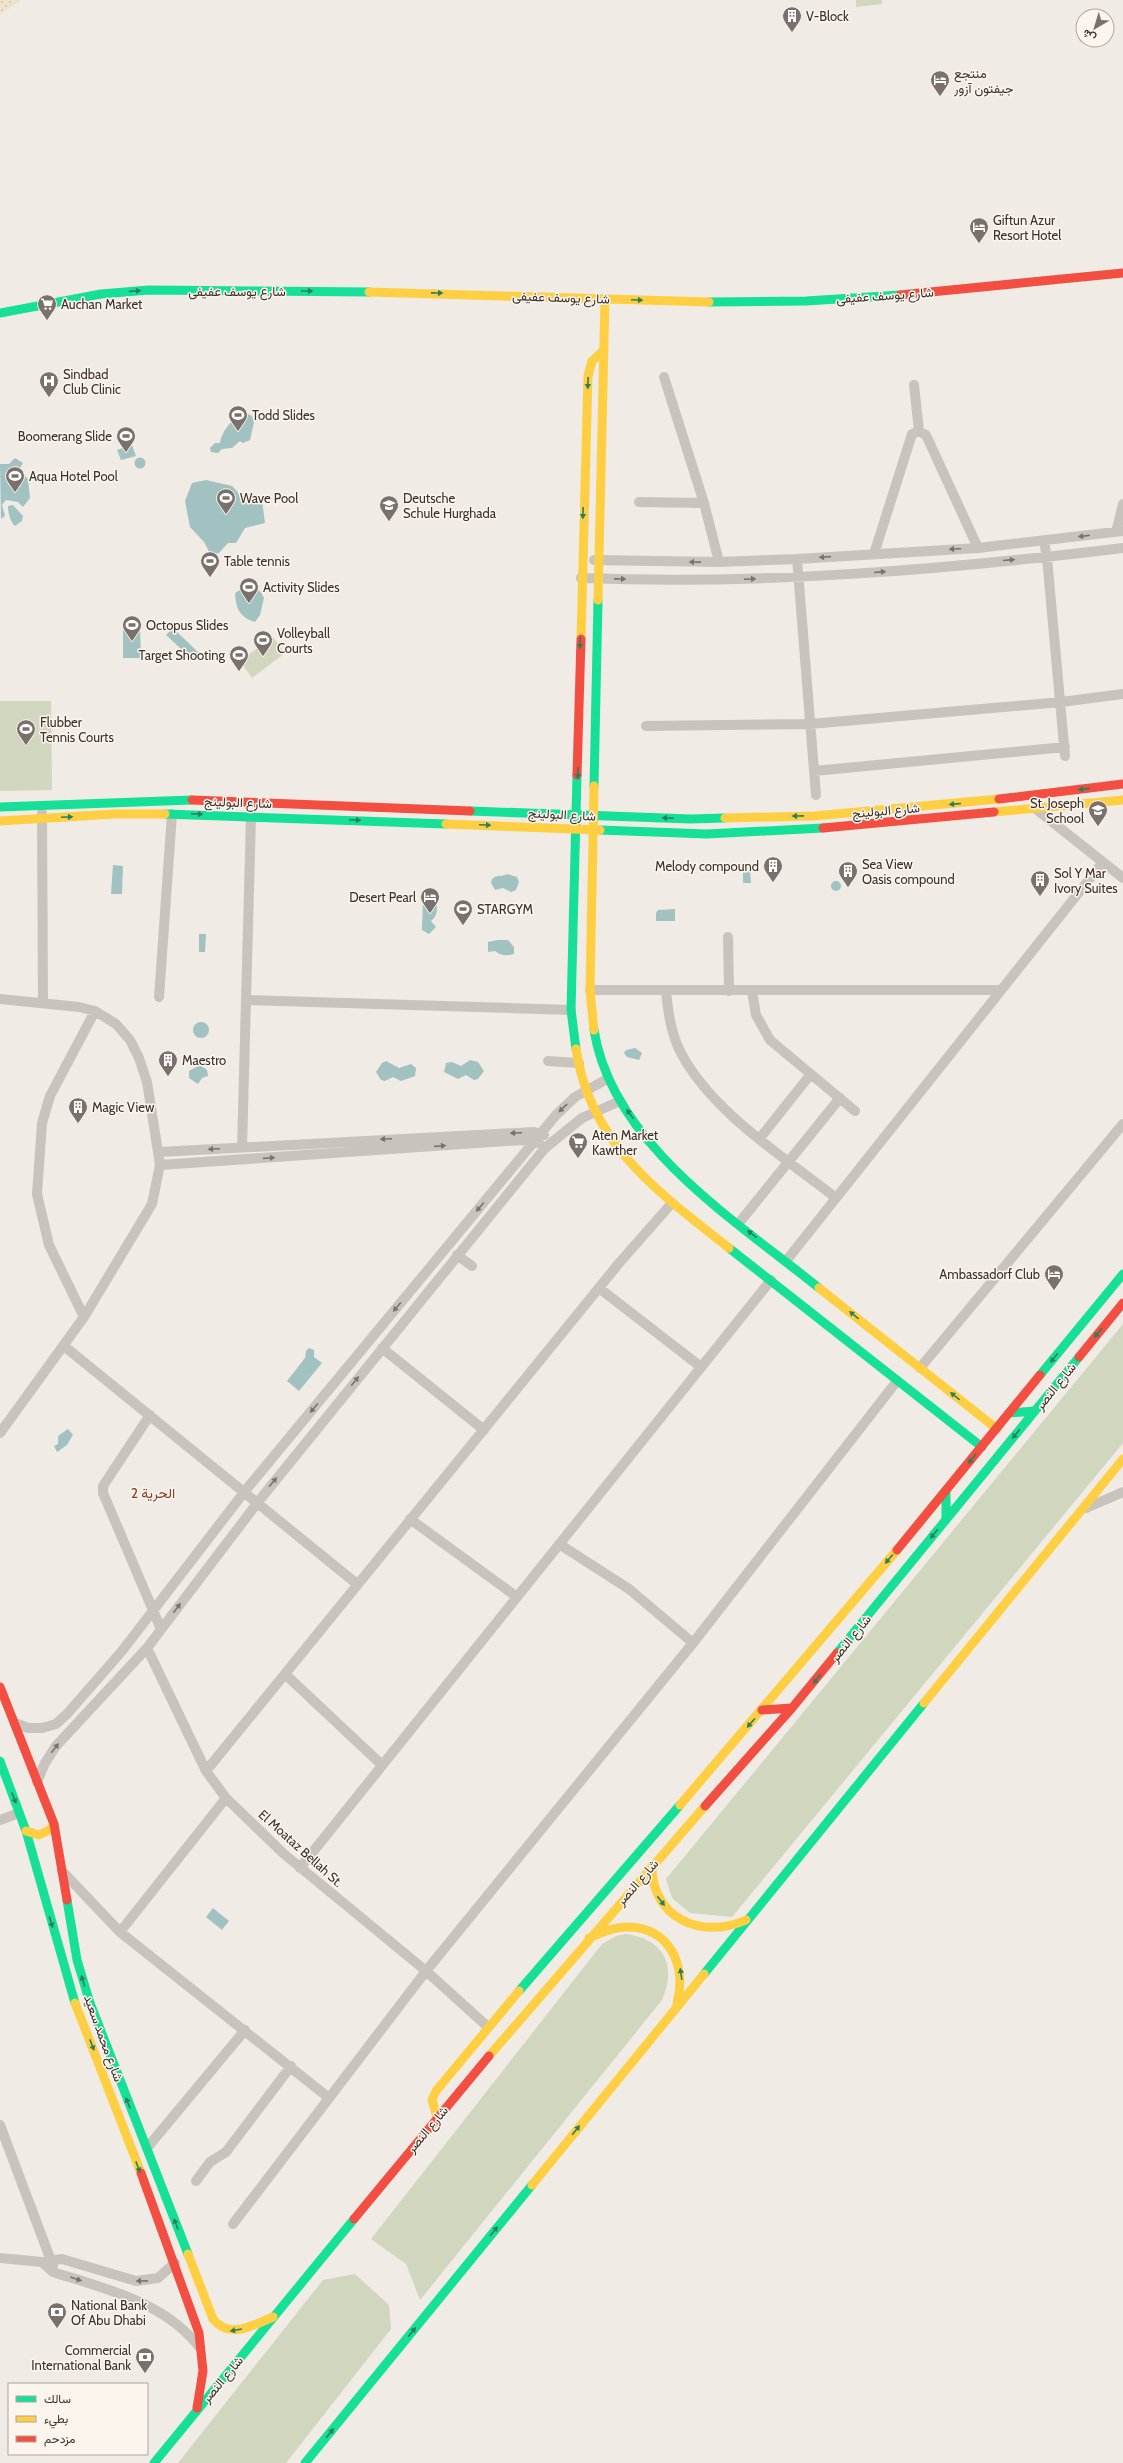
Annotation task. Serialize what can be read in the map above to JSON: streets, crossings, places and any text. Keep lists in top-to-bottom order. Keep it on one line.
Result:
{"streets":{"street":["شارع يوسف عفيفى","شارع البولينج","شارع النصر","El Moataz Bellah St.","شارع محمد سعيد"]},"crossings":[["شارع النصر","شارع محمد سعيد"]],"one_way":["شارع يوسف عفيفى"],"districts":["الحرية 2"],"places":{"building":["V-Block","Melody compound","Sea View Oasis compound","Sol Y Mar Ivory Suites","Maestro","Magic View"],"hotel":["منتجع جيفتون آزور","Giftun Azur Resort Hotel","Desert Pearl","Ambassadorf Club"],"supermarket":["Auchan Market","Aten Market Kawther"],"hospital":["Sindbad Club Clinic"],"sports":["Todd Slides","Boomerang Slide","Aqua Hotel Pool","Wave Pool","Table tennis","Activity Slides","Octopus Slides","Volleyball Courts","Target Shooting","Flubber Tennis Courts","STARGYM"],"school or university":["Deutsche Schule Hurghada","St. Joseph School"],"bank":["National Bank Of Abu Dhabi","Commercial International Bank"]},"legend":["سالك","بطيء","مزدحم"],"north":"bottom left"}
